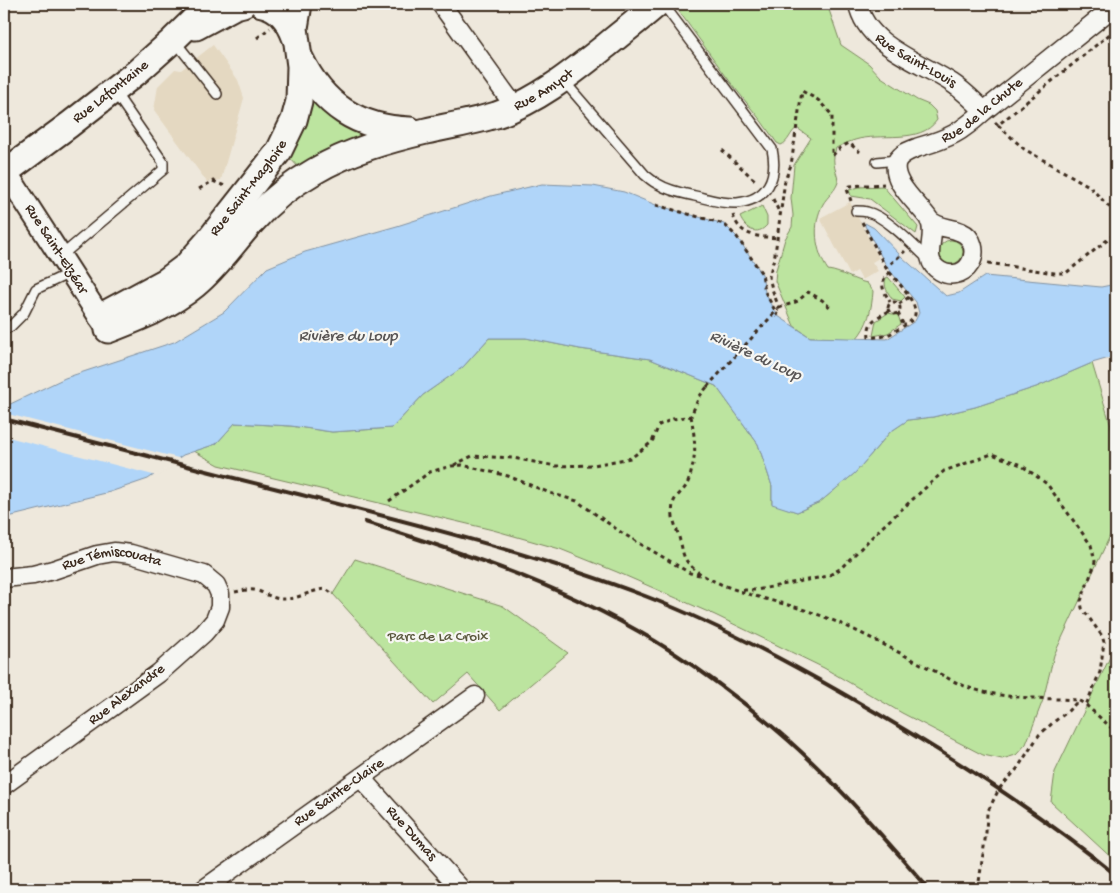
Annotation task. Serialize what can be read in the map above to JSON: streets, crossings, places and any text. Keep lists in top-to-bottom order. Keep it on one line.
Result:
{"streets":{"main road":["Rue Amyot","Rue Lafontaine","Rue Saint-Magloire"],"street":["Rue Saint-Louis","Rue de la Chute","Rue Saint-Elzéar","Rue Témiscouata","Rue Alexandre","Rue Sainte-Claire","Rue Dumas"]},"crossings":[["Rue Saint-Louis","Rue de la Chute"],["Rue Amyot","Rue Saint-Magloire"],["Rue Lafontaine","Rue Saint-Elzéar"],["Rue Saint-Magloire","Rue Saint-Elzéar"],["Rue Témiscouata","Rue Alexandre"],["Rue Sainte-Claire","Rue Dumas"]],"water":["Rivière du Loup"],"parks":["Parc de La Croix"]}
